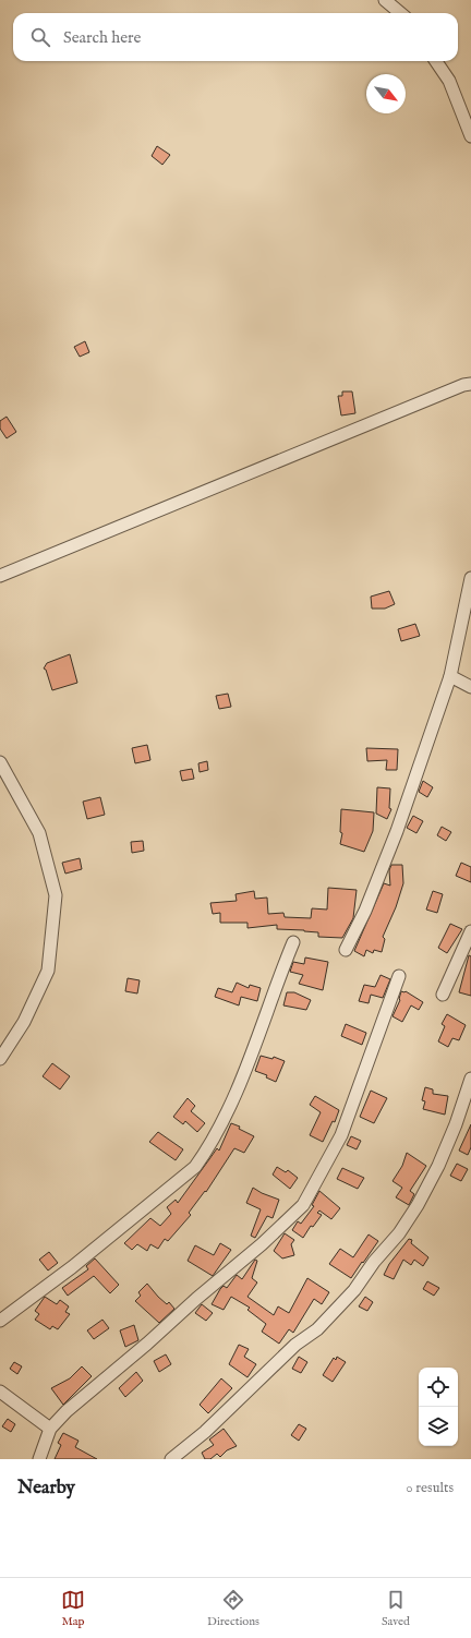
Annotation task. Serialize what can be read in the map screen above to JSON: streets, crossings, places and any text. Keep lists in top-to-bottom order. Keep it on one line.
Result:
{"north":"bottom right","page":{"search":"Search here","heading":["Nearby","0 results"],"nav":["Map","Directions","Saved"]}}
